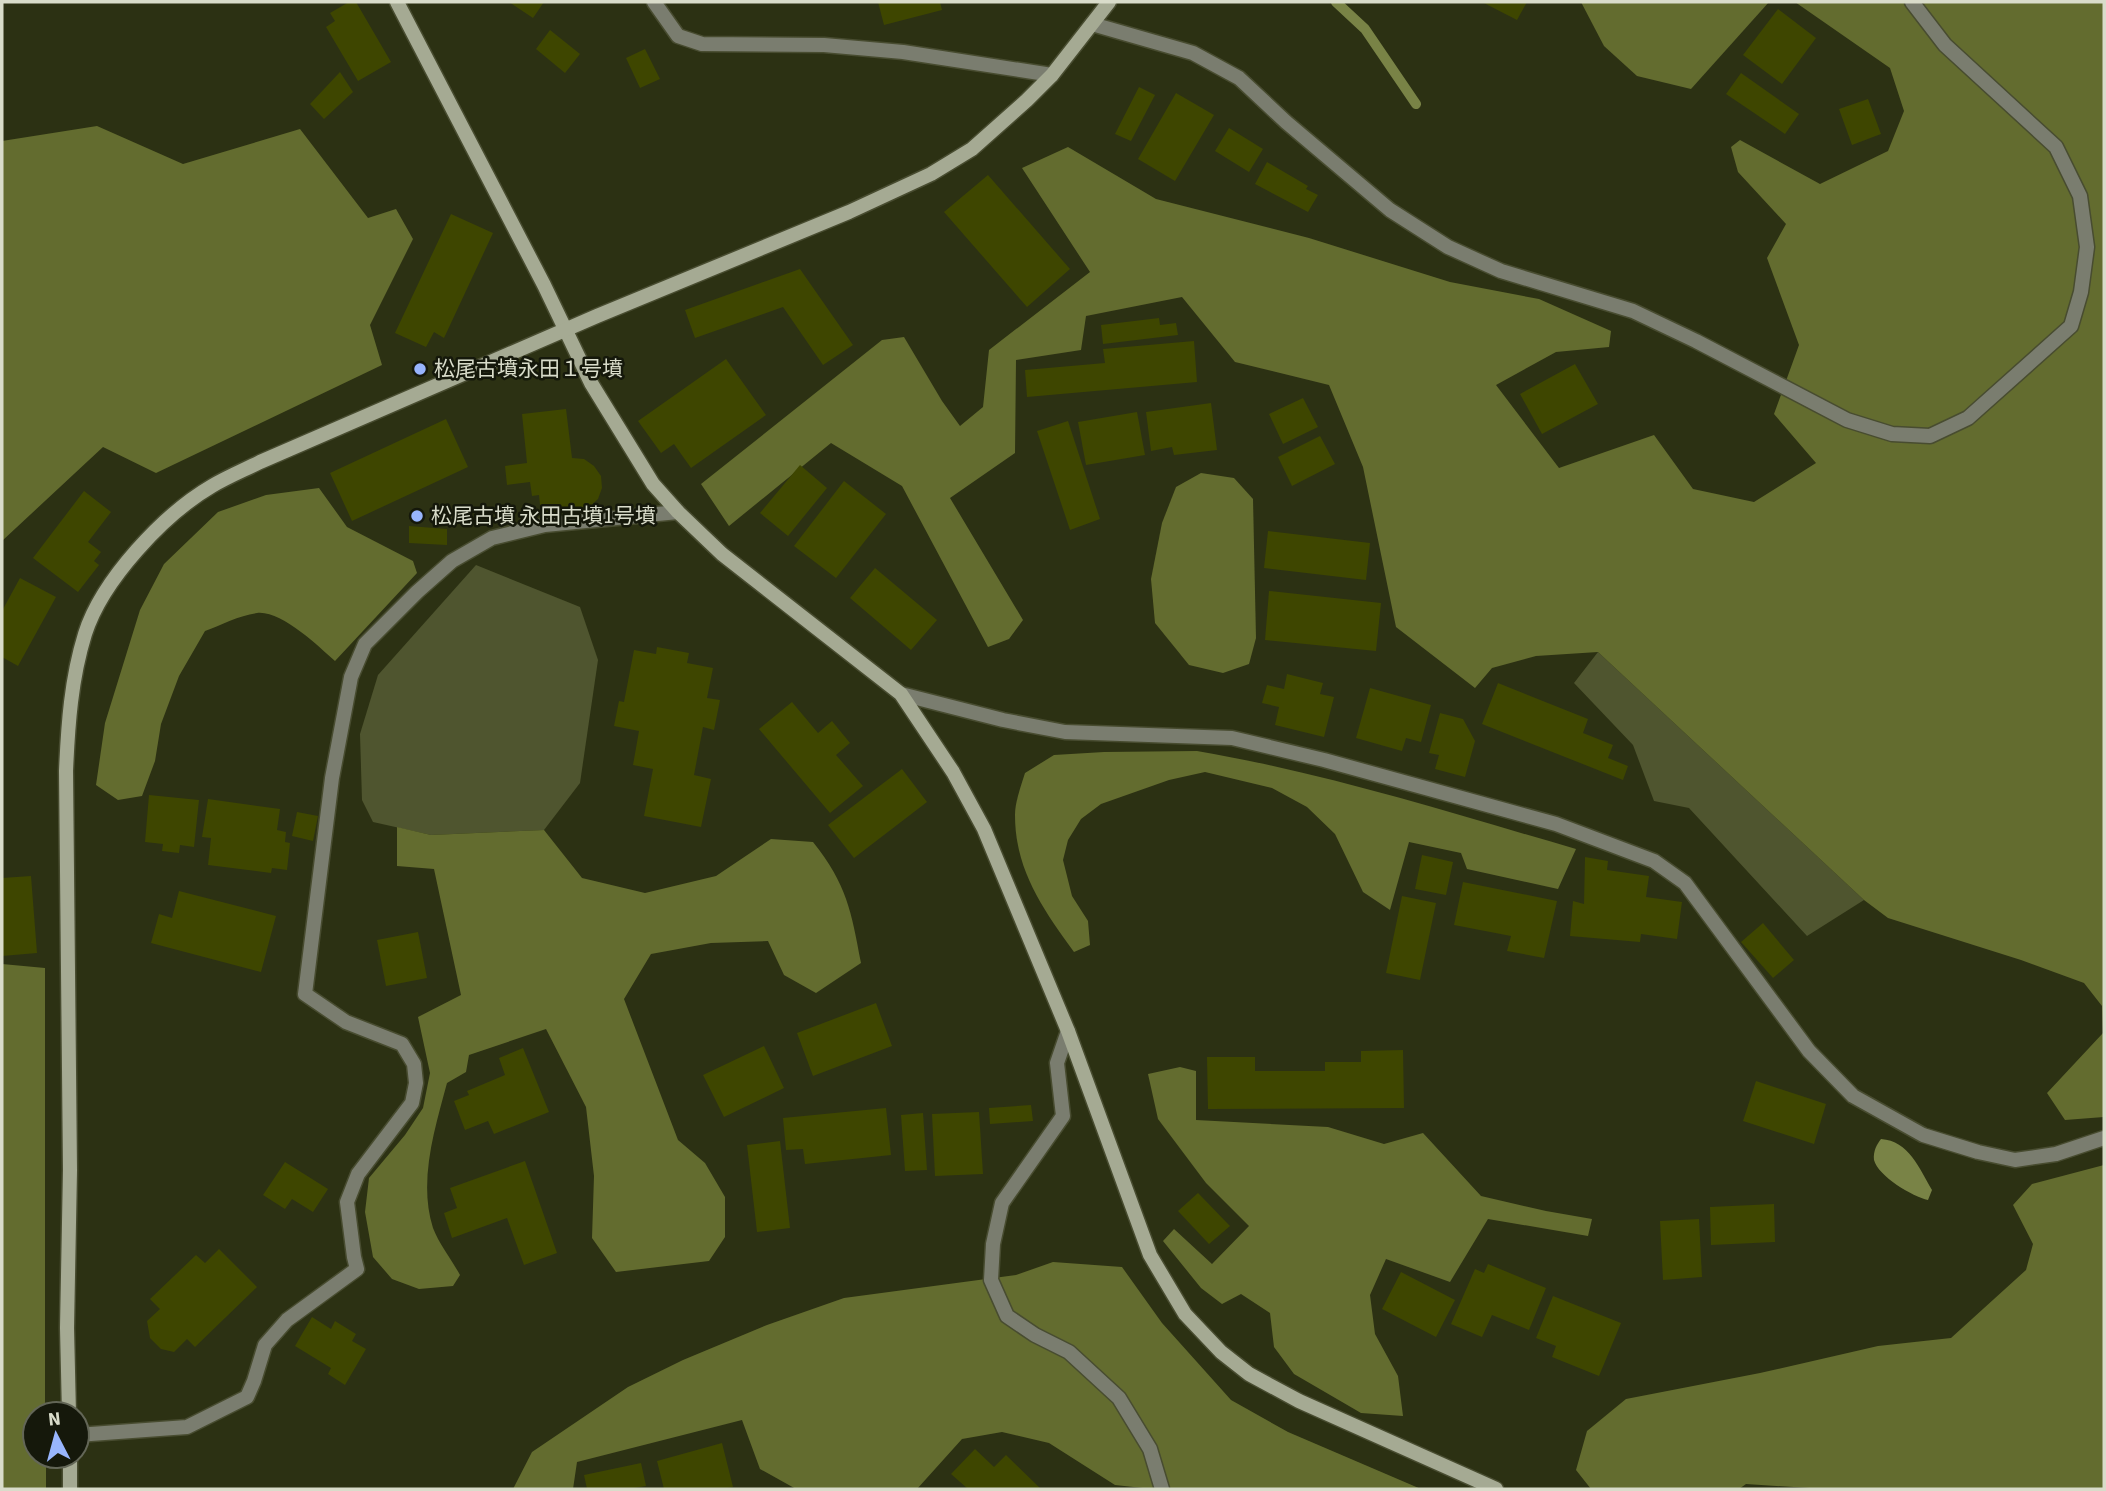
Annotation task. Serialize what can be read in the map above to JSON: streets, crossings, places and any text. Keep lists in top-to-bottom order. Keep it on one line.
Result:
{"places":["松尾古墳永田１号墳","松尾古墳 永田古墳1号墳"],"north":"top"}
